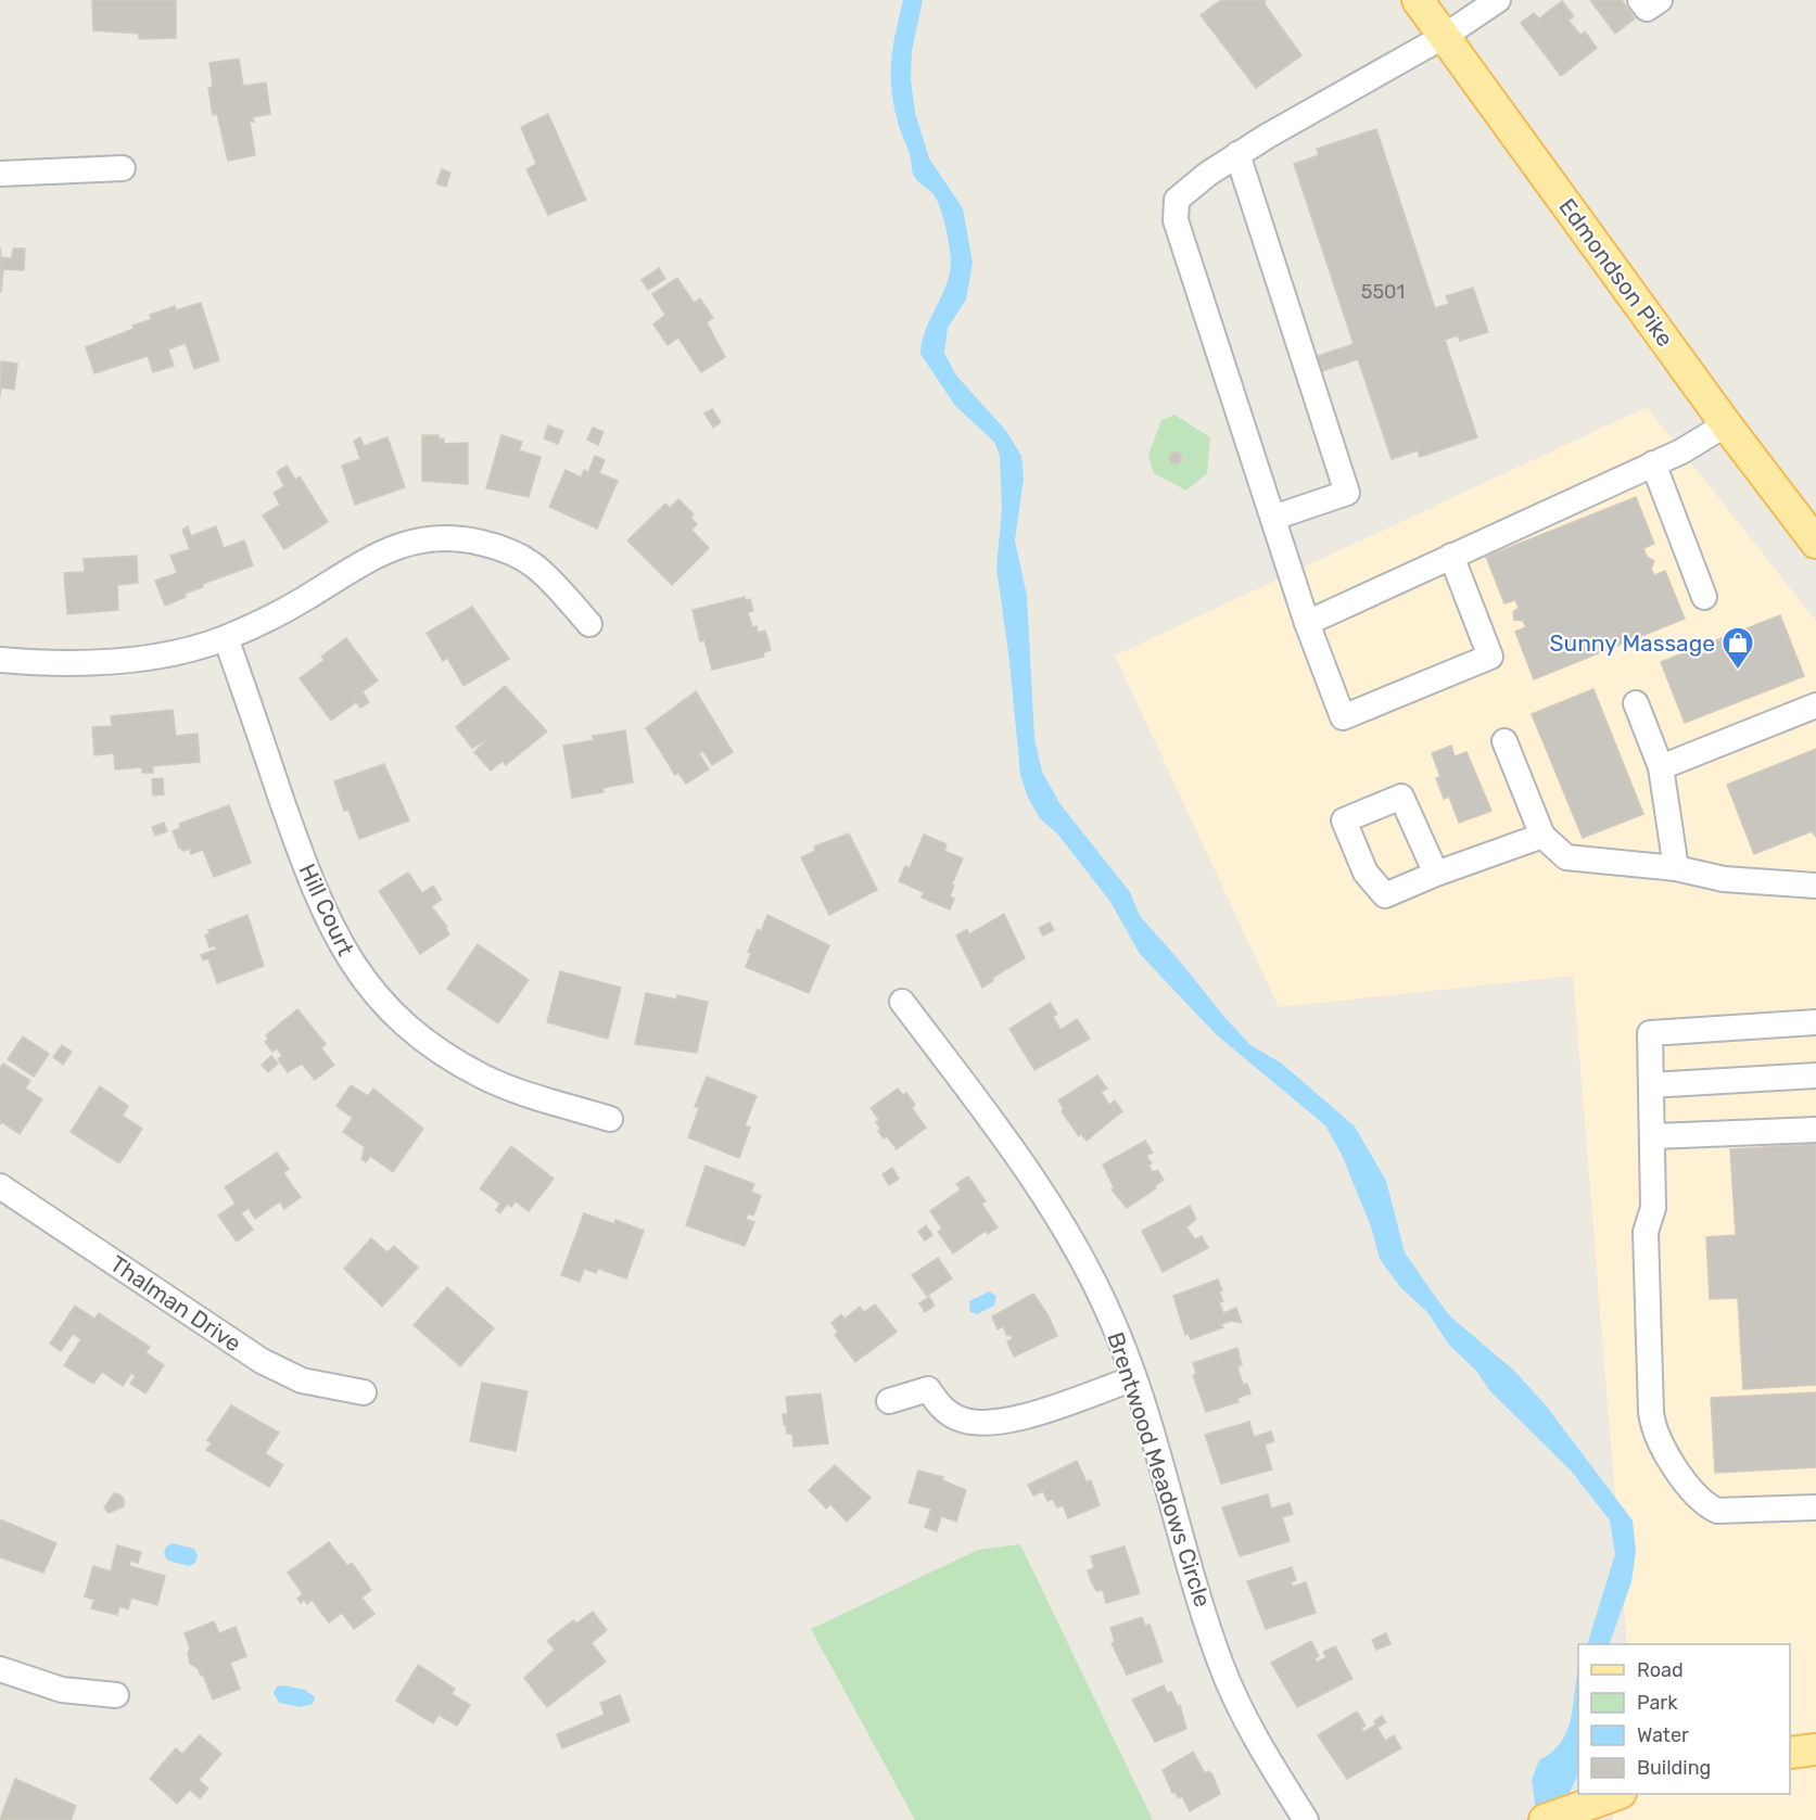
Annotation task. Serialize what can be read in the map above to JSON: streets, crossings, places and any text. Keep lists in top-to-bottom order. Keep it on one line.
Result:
{"streets":{"main road":["Edmondson Pike"],"street":["Hill Court","Thalman Drive","Brentwood Meadows Circle"]},"places":{"shop":["Sunny Massage"]},"house_numbers":["5501"],"legend":["Road","Park","Water","Building"]}
